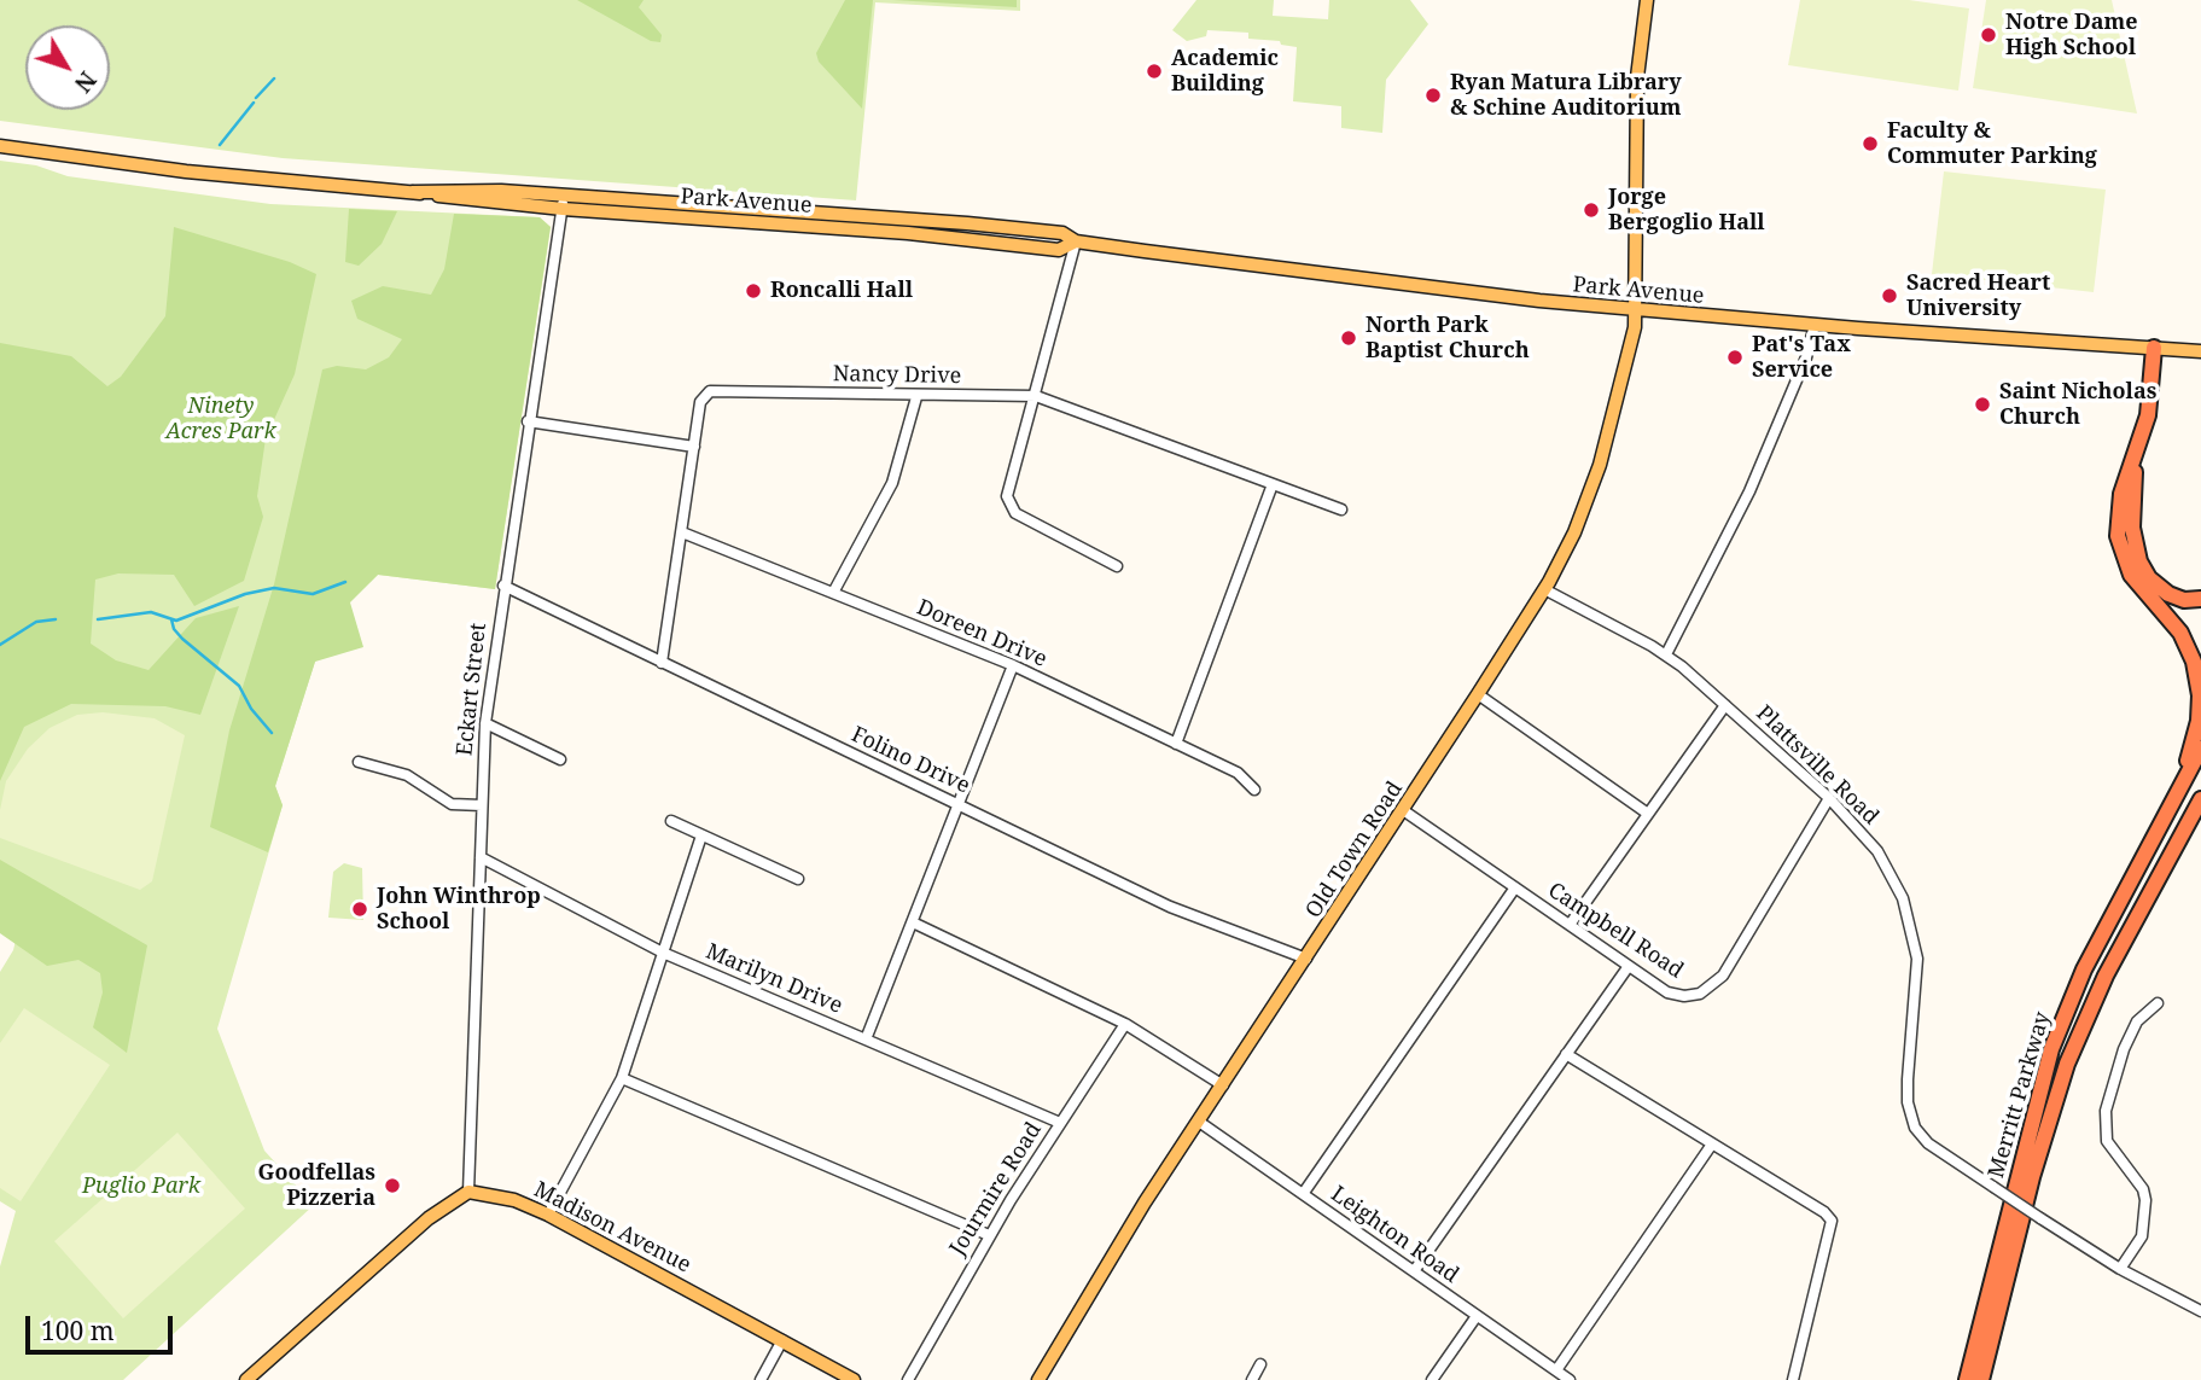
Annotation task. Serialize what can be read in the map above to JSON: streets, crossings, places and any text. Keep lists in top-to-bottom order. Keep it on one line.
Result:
{"streets":{"highway":["Merritt Parkway"],"main road":["Park Avenue","Old Town Road","Madison Avenue"],"street":["Nancy Drive","Doreen Drive","Eckart Street","Folino Drive","Plattsville Road","Campbell Road","Marilyn Drive","Jourmire Road","Leighton Road"]},"crossings":[["Park Avenue","Eckart Street"],["Park Avenue","Old Town Road"],["Nancy Drive","Doreen Drive"],["Nancy Drive","Folino Drive"],["Eckart Street","Folino Drive"],["Eckart Street","Marilyn Drive"],["Eckart Street","Madison Avenue"],["Folino Drive","Old Town Road"],["Plattsville Road","Old Town Road"],["Plattsville Road","Campbell Road"],["Old Town Road","Campbell Road"],["Old Town Road","Leighton Road"],["Marilyn Drive","Jourmire Road"]],"parks":["Ninety Acres Park","Puglio Park"],"places":["Notre Dame High School","Academic Building","Ryan Matura Library & Schine Auditorium","Faculty & Commuter Parking","Jorge Bergoglio Hall","Roncalli Hall","Sacred Heart University","North Park Baptist Church","Pat's Tax Service","Saint Nicholas Church","John Winthrop School","Goodfellas Pizzeria"],"scale_bar":"100 m","north":"bottom right"}
